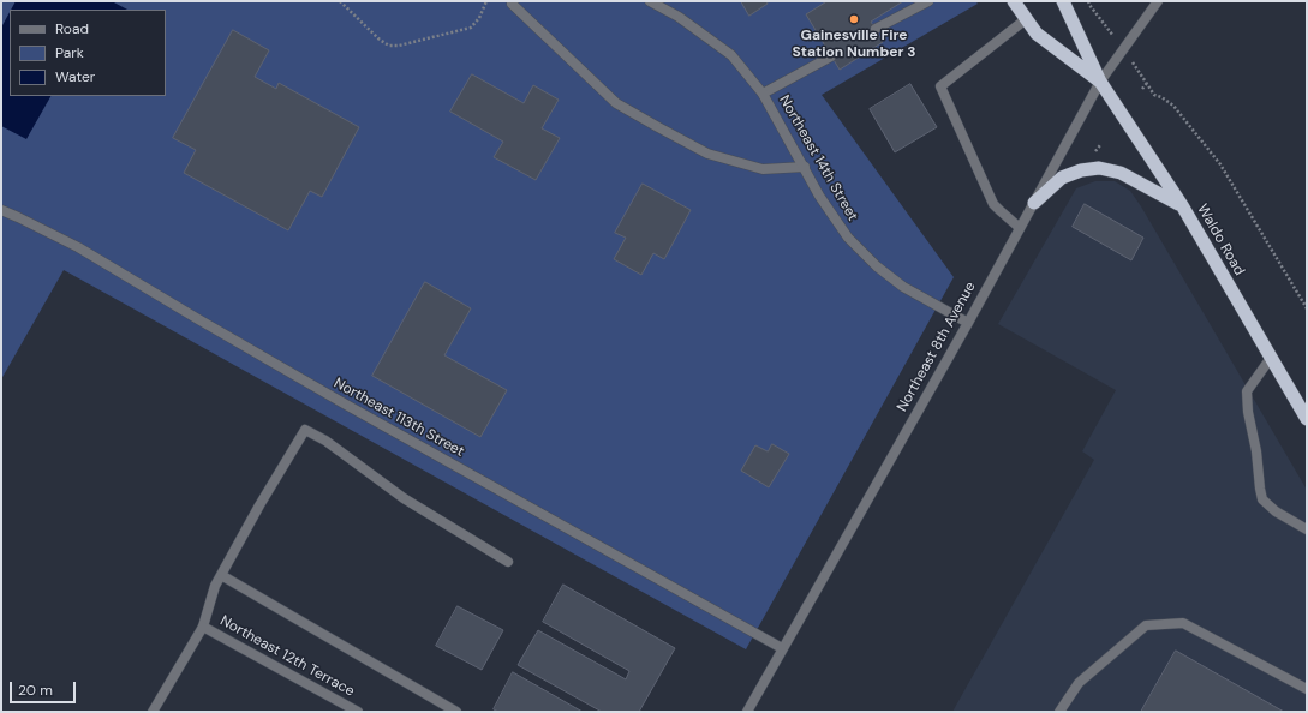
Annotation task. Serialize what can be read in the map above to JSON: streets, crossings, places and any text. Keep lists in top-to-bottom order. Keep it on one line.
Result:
{"streets":{"highway":["Waldo Road"],"street":["Northeast 14th Street","Northeast 8th Avenue","Northeast 113th Street","Northeast 12th Terrace"]},"crossings":[["Northeast 14th Street","Northeast 8th Avenue"],["Waldo Road","Northeast 8th Avenue"],["Northeast 8th Avenue","Northeast 113th Street"]],"places":["Gainesville Fire Station Number 3"],"legend":["Road","Park","Water"],"scale_bar":"20 m"}
